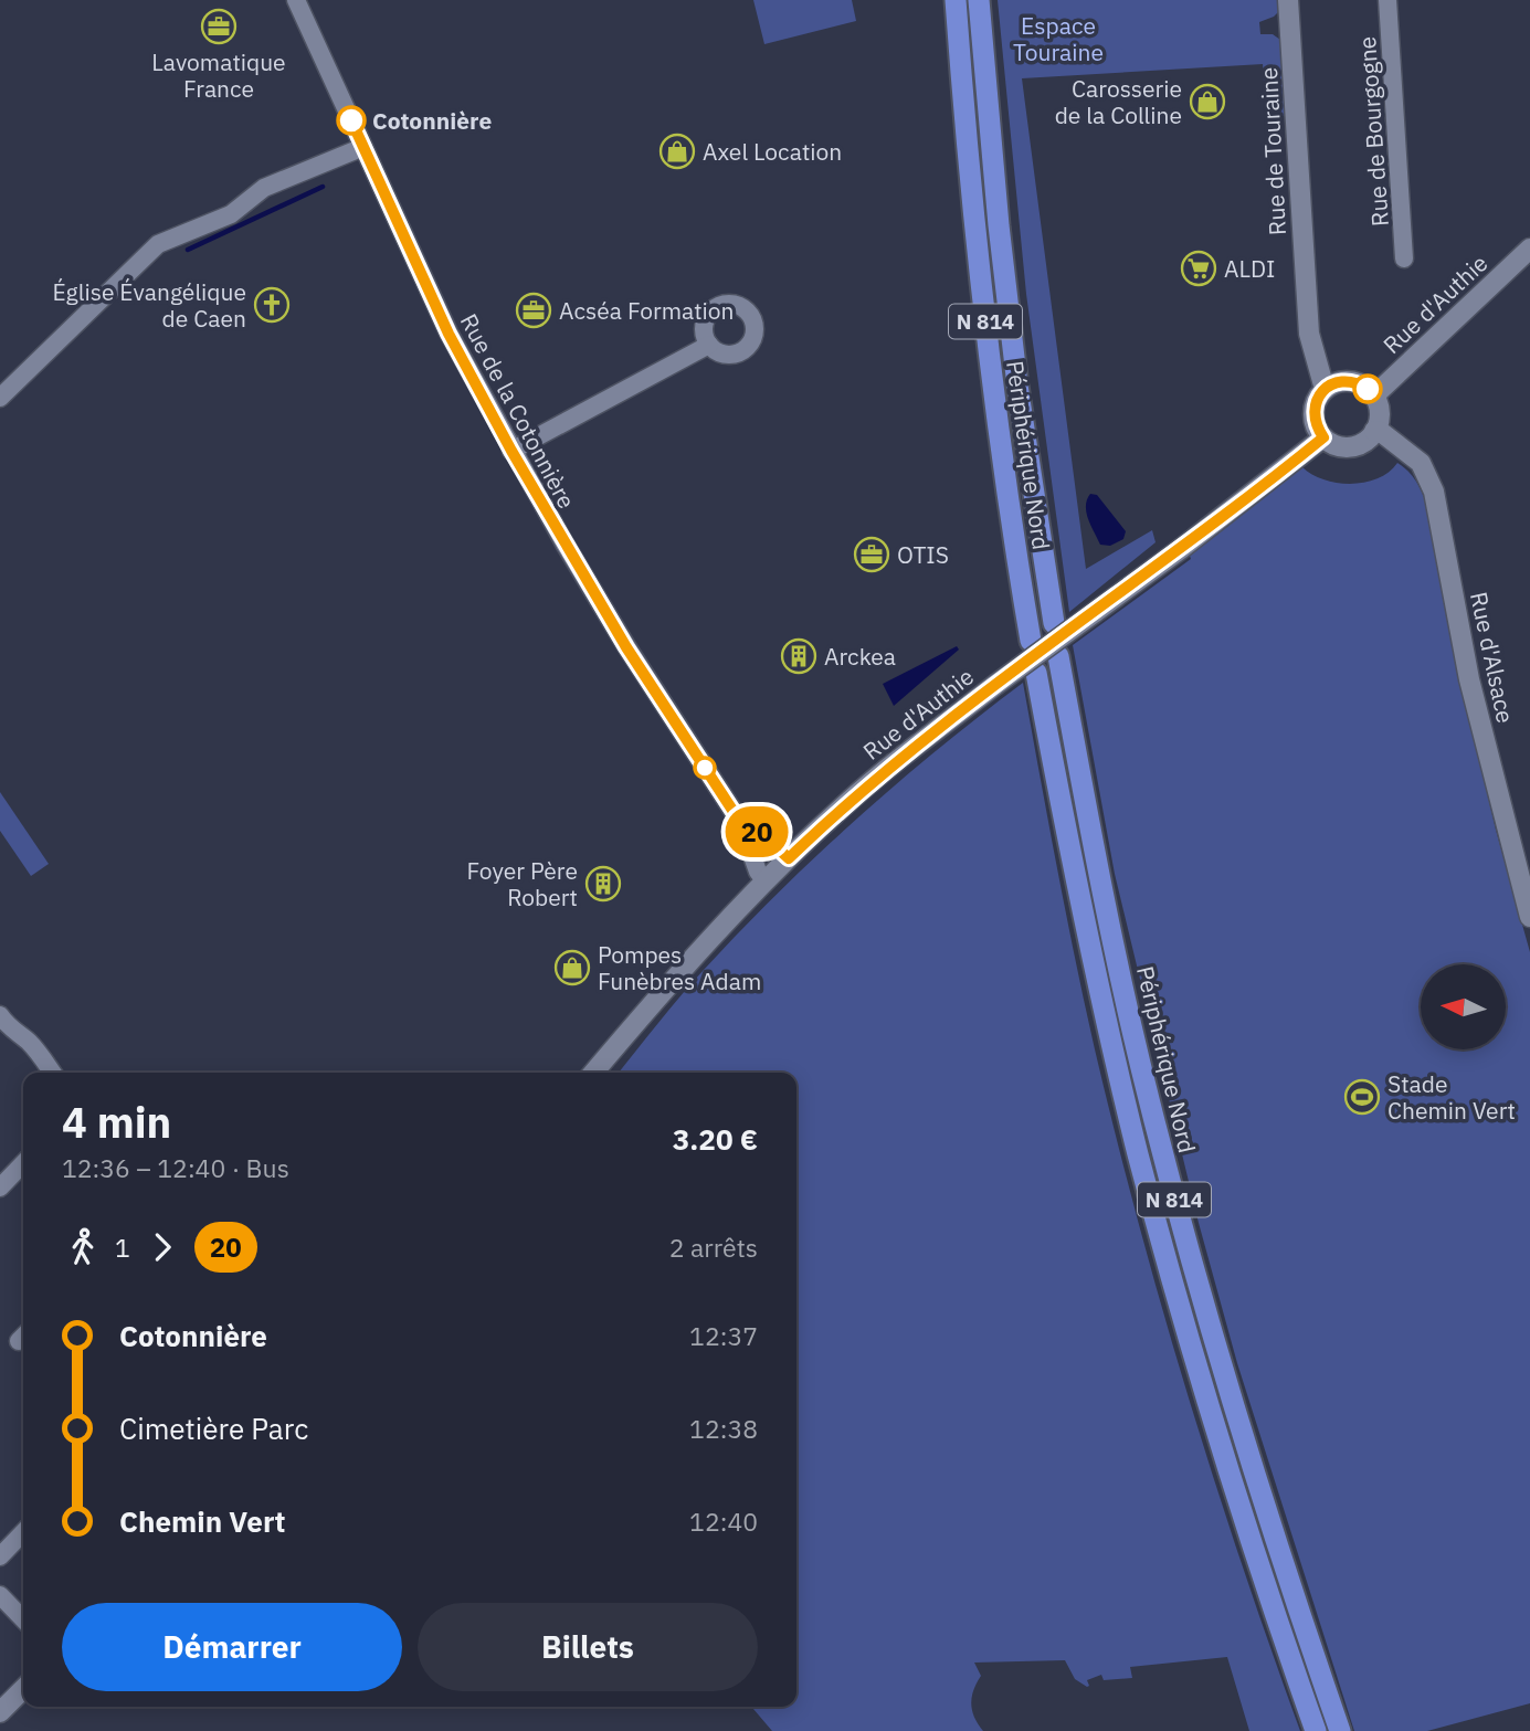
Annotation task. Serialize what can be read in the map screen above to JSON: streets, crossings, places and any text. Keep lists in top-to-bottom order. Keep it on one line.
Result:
{"streets":{"highway":["N 814","Périphérique Nord"],"street":["Rue de Bourgogne","Rue de Touraine","Rue d'Authie","Rue de la Cotonnière","Rue d'Alsace"]},"crossings":[["Rue de Touraine","Rue d'Authie"],["Rue de Touraine","Rue d'Alsace"],["Rue d'Authie","Rue de la Cotonnière"],["Rue d'Authie","Rue d'Alsace"]],"parks":["Espace Touraine"],"places":{"office":["Lavomatique France","Acséa Formation","OTIS"],"shop":["Carosserie de la Colline","Axel Location","Pompes Funèbres Adam"],"other":["Cotonnière"],"supermarket":["ALDI"],"church":["Église Évangélique de Caen"],"building":["Arckea","Foyer Père Robert"],"sports":["Stade Chemin Vert"]},"lines":["bus line 20"],"north":"left","page":{"on_map":"20","heading":["4 min","12:36 – 12:40 · Bus","3.20 €"],"legs":["1","20","2 arrêts"],"list":[{"name":"Cotonnière","value":"12:37"},{"name":"Cimetière Parc","value":"12:38"},{"name":"Chemin Vert","value":"12:40"}],"buttons":["Démarrer","Billets"]}}
